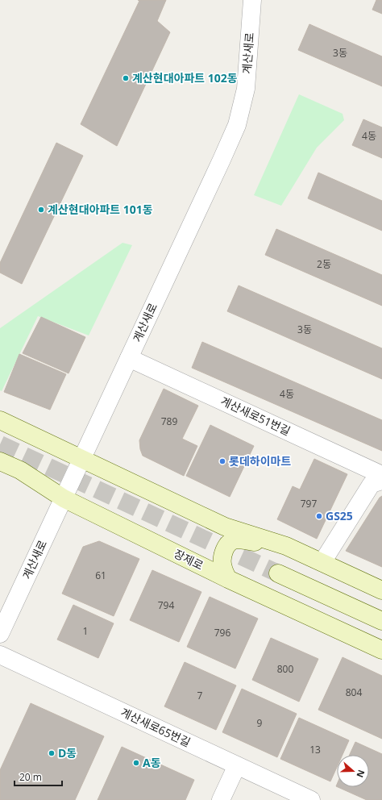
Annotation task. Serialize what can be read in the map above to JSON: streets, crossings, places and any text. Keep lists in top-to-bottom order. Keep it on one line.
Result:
{"streets":{"main road":["장제로"],"street":["계산새로","계산새로51번길","계산새로65번길"]},"crossings":[["계산새로","계산새로51번길"],["계산새로","장제로"]],"places":["계산현대아파트 102동","계산현대아파트 101동","롯데하이마트","GS25","D동","A동"],"house_numbers":["3동","4동","2동","3동","4동","789","797","61","794","1","796","800","804","7","9","13"],"scale_bar":"20 m","north":"right"}
